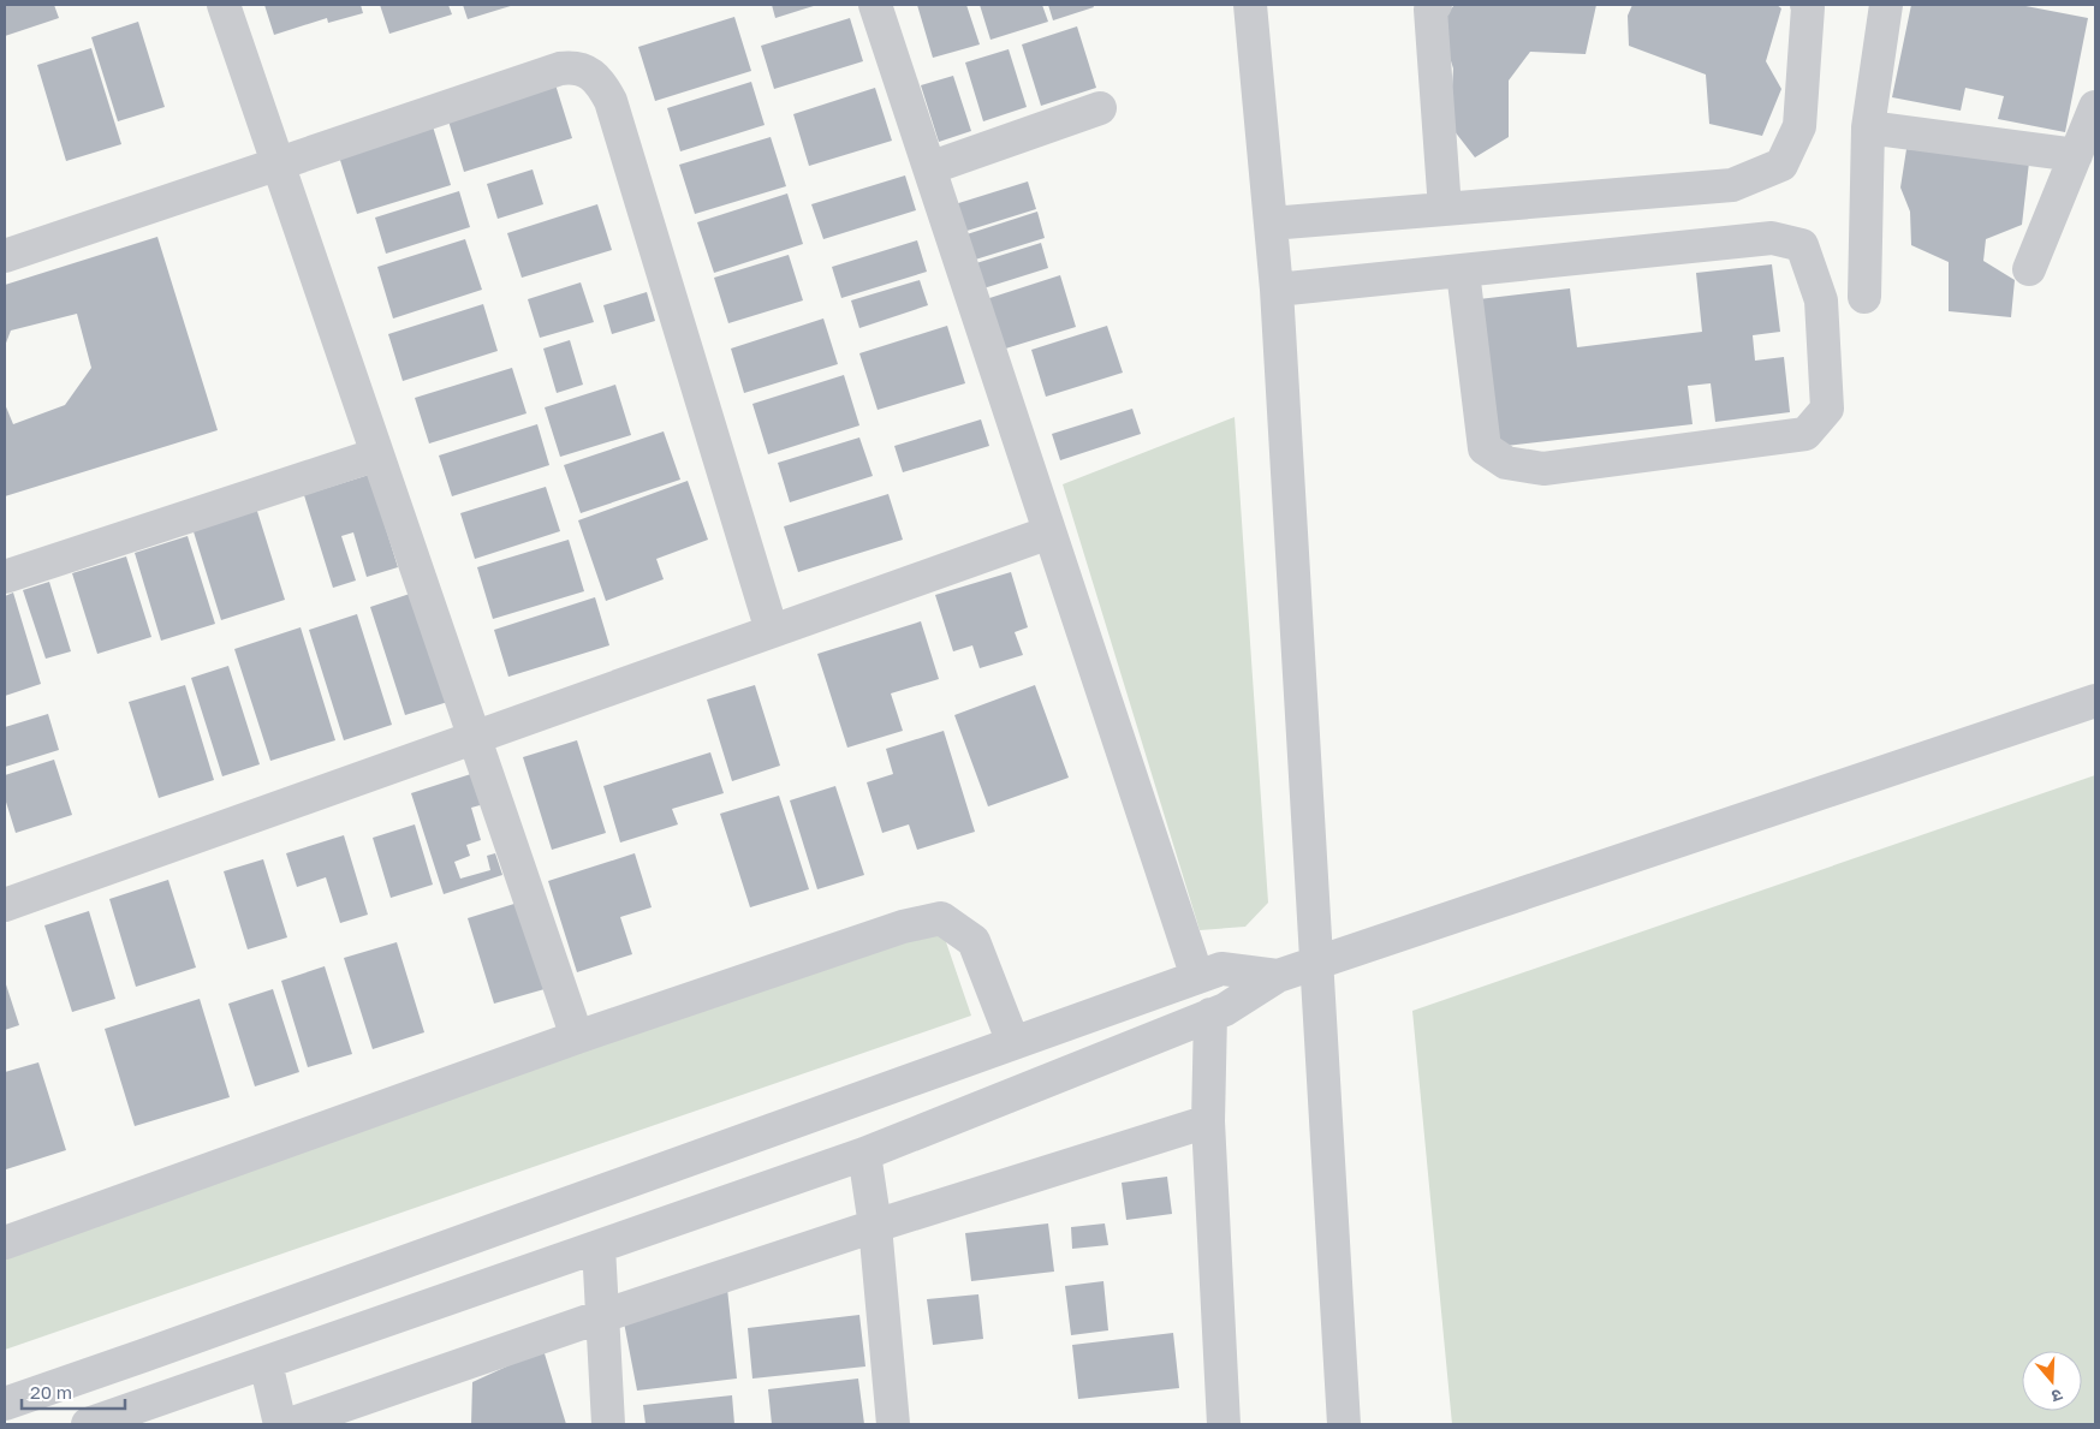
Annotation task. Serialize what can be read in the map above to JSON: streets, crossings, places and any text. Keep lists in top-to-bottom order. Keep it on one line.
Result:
{"scale_bar":"20 m","north":"bottom"}
